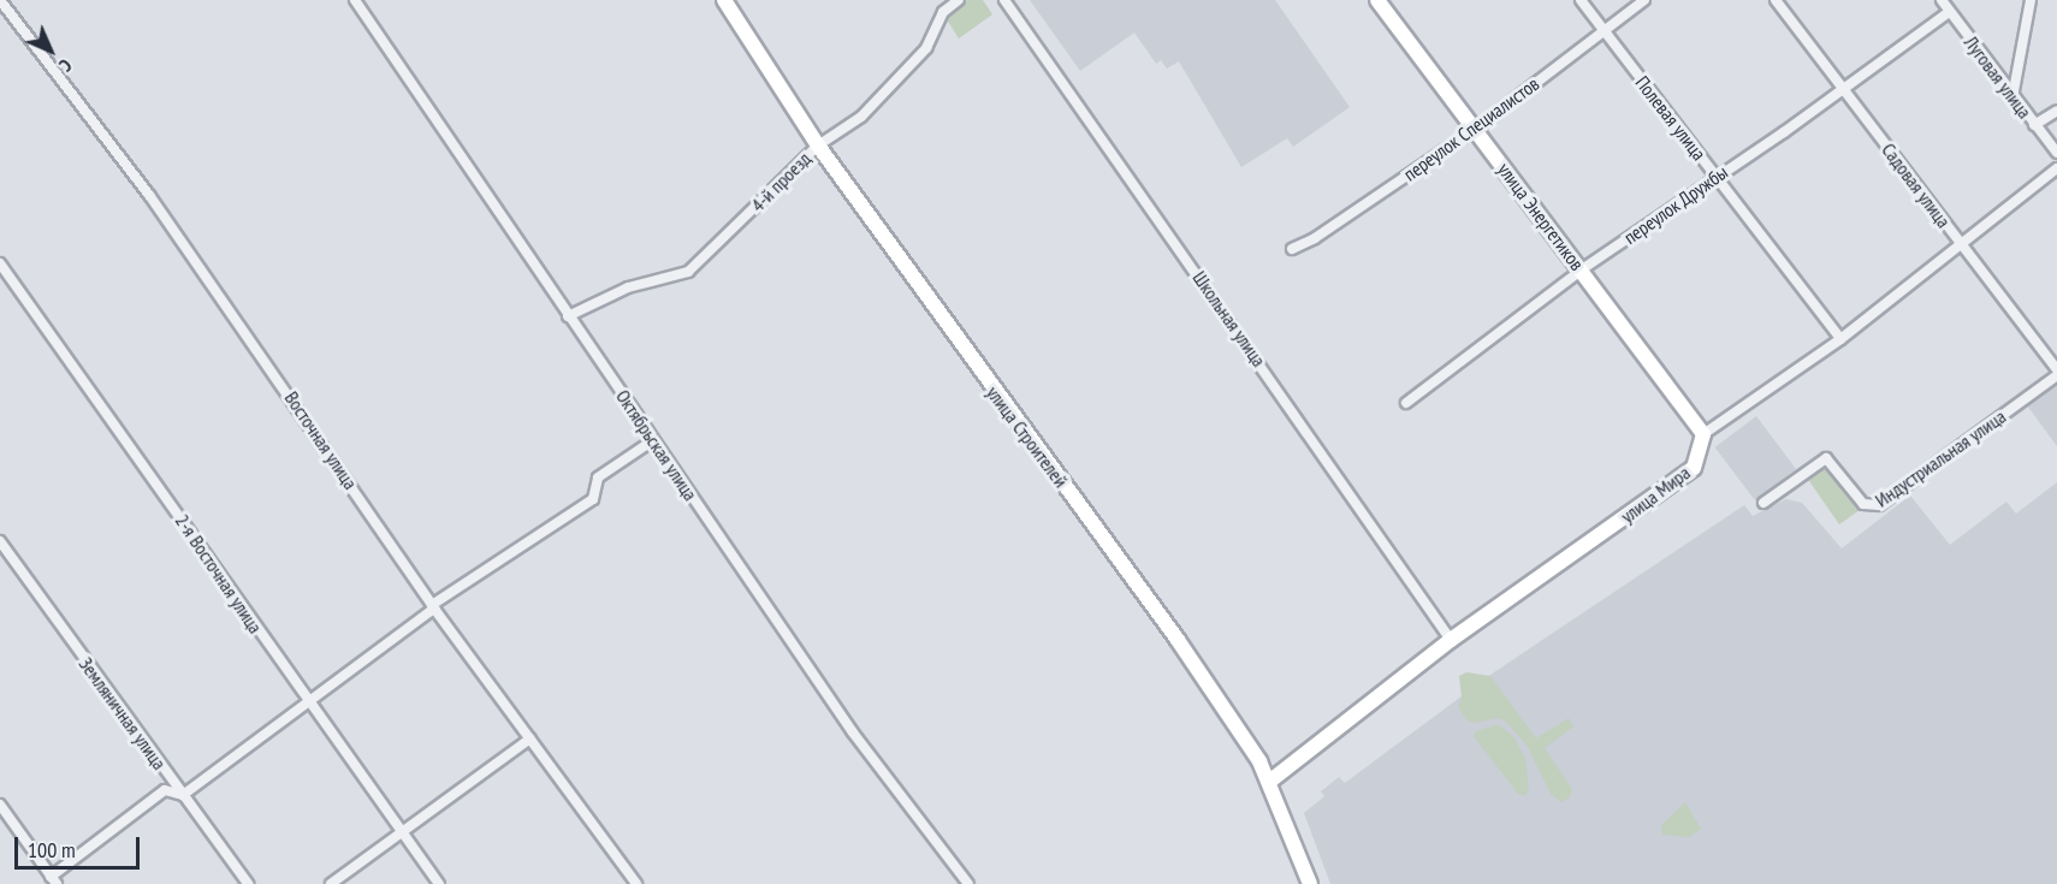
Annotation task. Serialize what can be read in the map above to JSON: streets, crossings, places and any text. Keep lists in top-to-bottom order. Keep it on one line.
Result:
{"streets":{"street":["Луговая улица","Полевая улица","переулок Специалистов","4-й проезд","Садовая улица","переулок Дружбы","улица Энергетиков","Школьная улица","улица Строителей","Восточная улица","Октябрьская улица","Индустриальная улица","улица Мира","2-я Восточная улица","Земляничная улица"]},"crossings":[["Луговая улица","переулок Дружбы"],["Полевая улица","переулок Специалистов"],["Полевая улица","переулок Дружбы"],["переулок Специалистов","улица Энергетиков"],["4-й проезд","улица Строителей"],["4-й проезд","Октябрьская улица"],["Садовая улица","переулок Дружбы"],["переулок Дружбы","улица Энергетиков"],["улица Энергетиков","улица Мира"],["Школьная улица","улица Мира"],["улица Строителей","улица Мира"]],"scale_bar":"100 m","north":"bottom right"}
